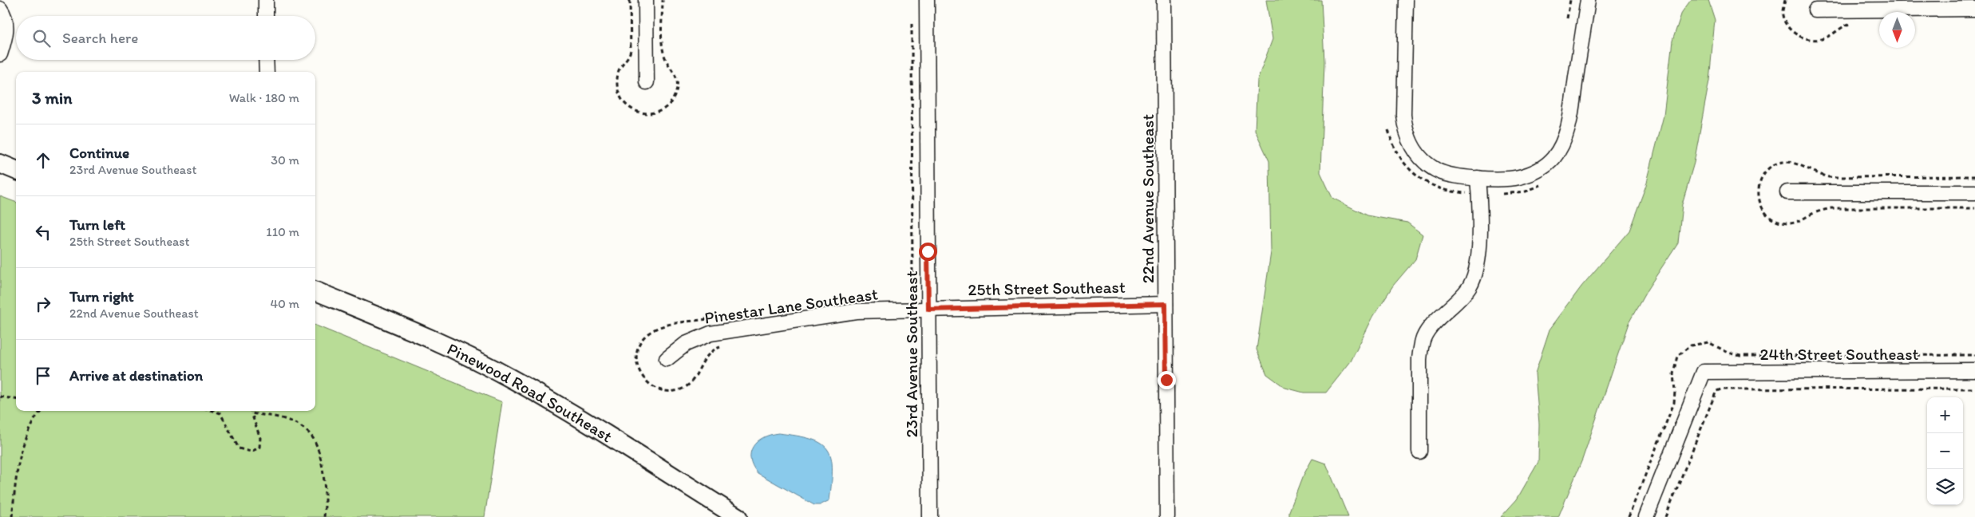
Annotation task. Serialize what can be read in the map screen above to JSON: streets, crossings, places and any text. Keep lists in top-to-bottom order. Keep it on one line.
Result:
{"streets":{"street":["22nd Avenue Southeast","25th Street Southeast","Pinestar Lane Southeast","24th Street Southeast","23rd Avenue Southeast","Pinewood Road Southeast"]},"crossings":[["22nd Avenue Southeast","25th Street Southeast"],["25th Street Southeast","Pinestar Lane Southeast"],["25th Street Southeast","23rd Avenue Southeast"],["Pinestar Lane Southeast","23rd Avenue Southeast"]],"north":"bottom","page":{"search":"Search here","heading":["3 min","Walk · 180 m"],"list":[["Continue","23rd Avenue Southeast","30 m"],["Turn left","25th Street Southeast","110 m"],["Turn right","22nd Avenue Southeast","40 m"],"Arrive at destination"],"map_buttons":["+","−"]}}
